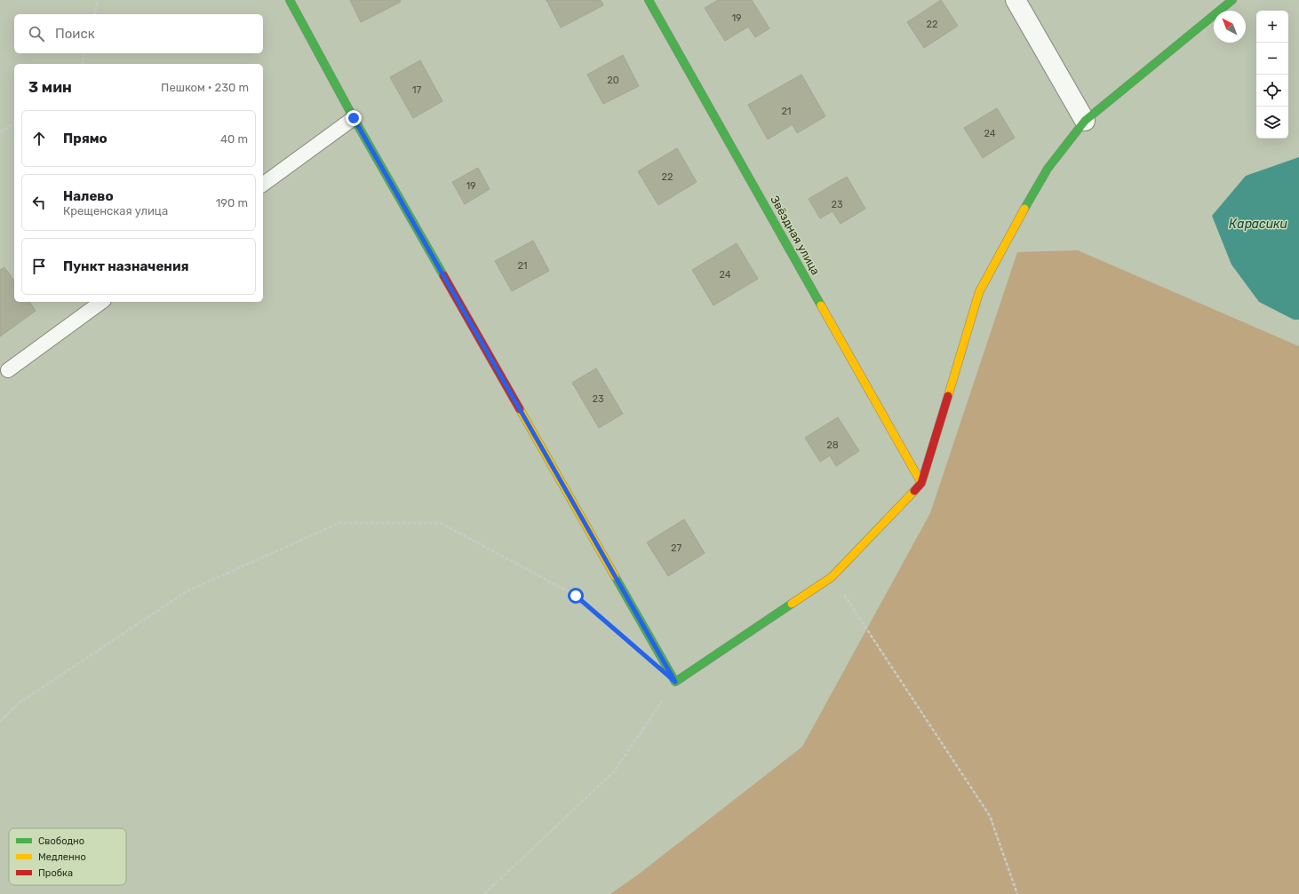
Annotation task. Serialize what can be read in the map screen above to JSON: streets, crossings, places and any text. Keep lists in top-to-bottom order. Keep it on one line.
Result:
{"streets":{"street":["Звёздная улица"]},"water":["Карасики"],"house_numbers":["19","22","20","17","21","24","22","19","23","21","24","23","28","27"],"legend":["Свободно","Медленно","Пробка"],"north":"top left","page":{"map_buttons":["+","−"],"search":"Поиск","heading":["3 мин","Пешком · 230 m"],"list":[["Прямо","40 m"],["Налево","Крещенская улица","190 m"],"Пункт назначения"]}}
